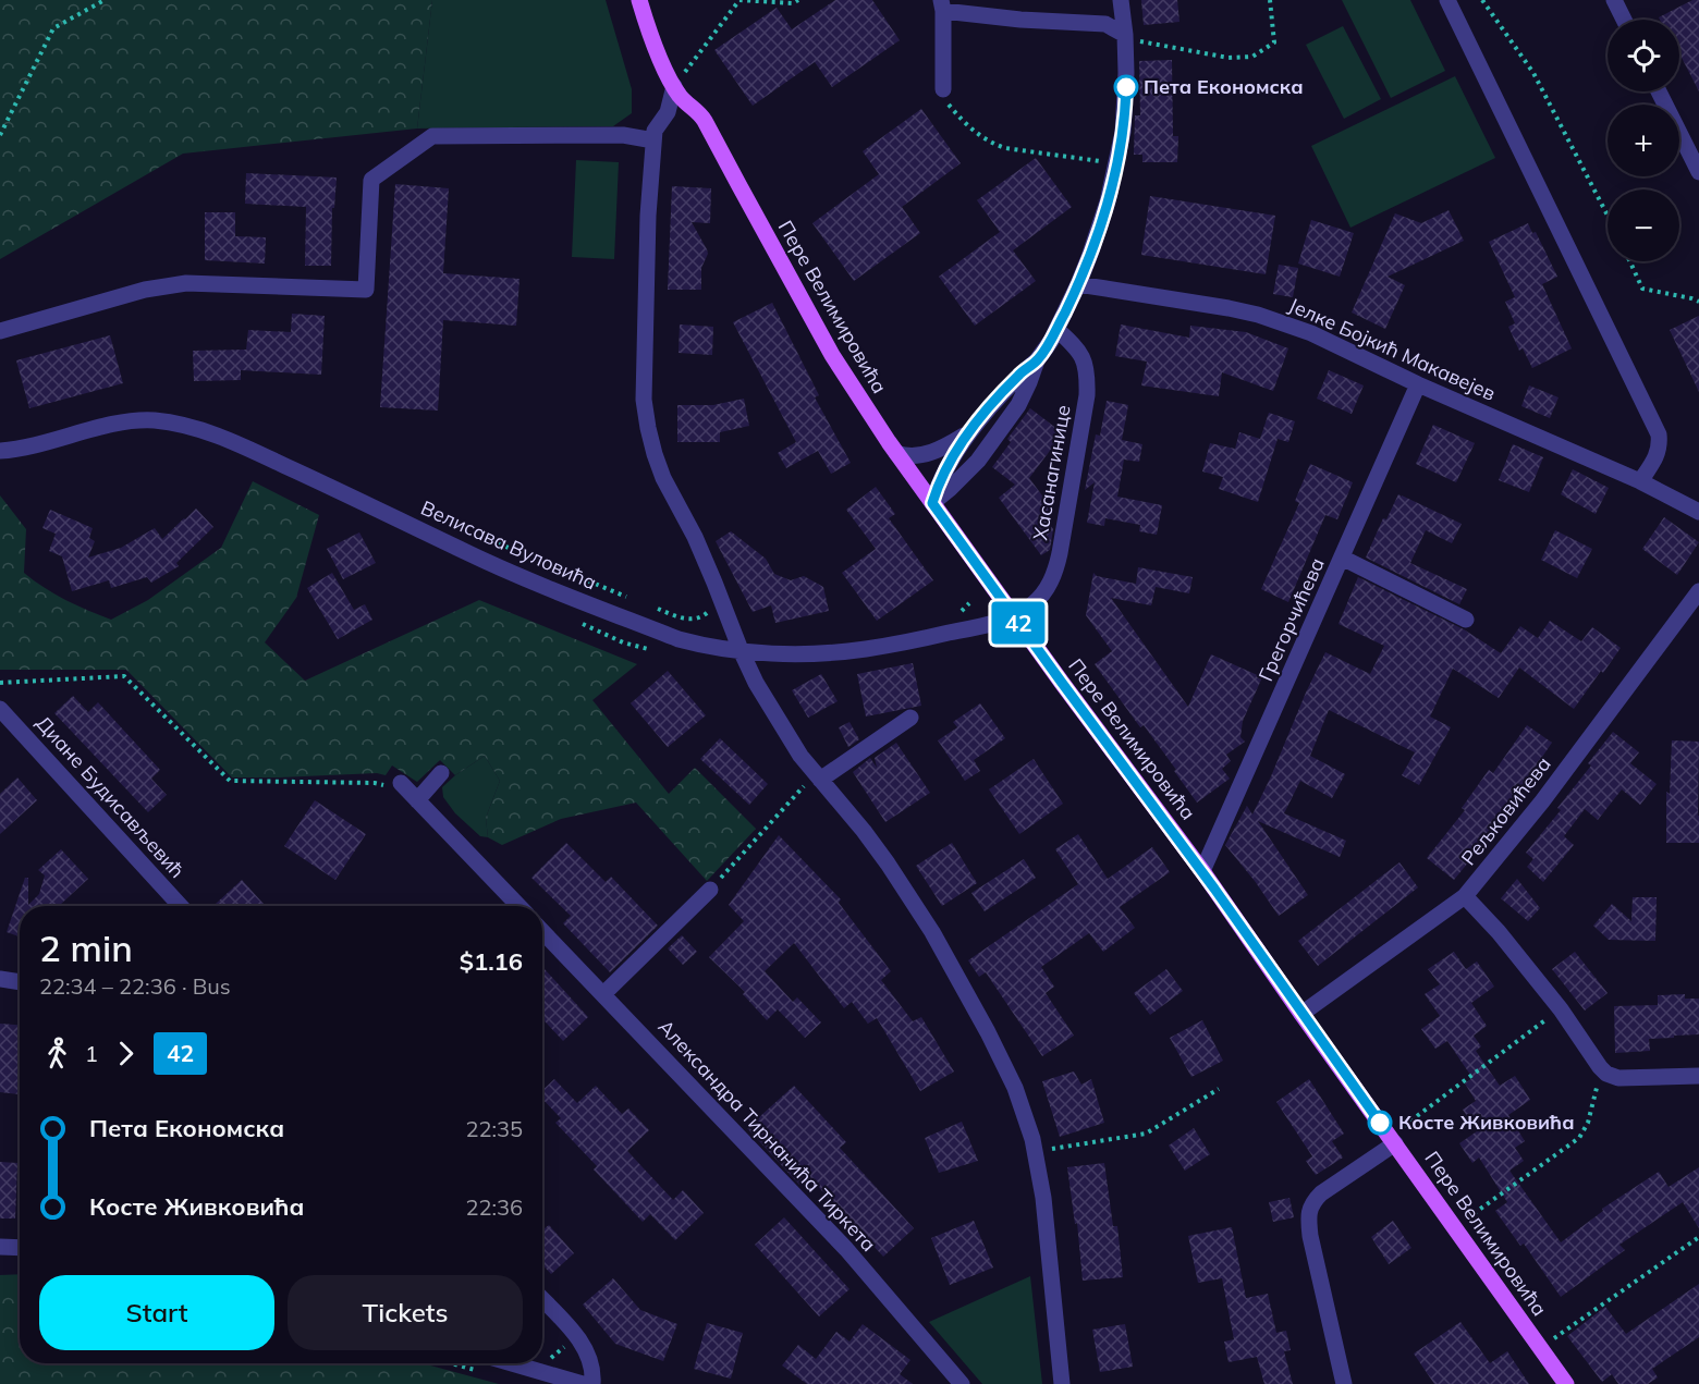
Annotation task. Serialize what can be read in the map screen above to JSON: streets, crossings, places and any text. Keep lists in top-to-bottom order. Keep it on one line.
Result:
{"streets":{"main road":["Пере Велимировића"],"street":["Јелке Бојкић Макавејев","Хасанагинице","Велисава Вуловића","Грегорчићева","Диане Будисављевић","Рељковићева","Александра Тирнанића Тиркета"]},"crossings":[["Пере Велимировића","Хасанагинице"],["Пере Велимировића","Велисава Вуловића"],["Пере Велимировића","Грегорчићева"],["Пере Велимировића","Рељковићева"],["Јелке Бојкић Макавејев","Грегорчићева"],["Хасанагинице","Велисава Вуловића"]],"places":["Пета Економска","Косте Живковића"],"lines":["bus line 42"],"page":{"on_map":"42","map_buttons":["+","−"],"heading":["2 min","22:34 – 22:36 · Bus","$1.16"],"legs":["1","42"],"list":[{"name":"Пета Економска","value":"22:35"},{"name":"Косте Живковића","value":"22:36"}],"buttons":["Start","Tickets"]}}
